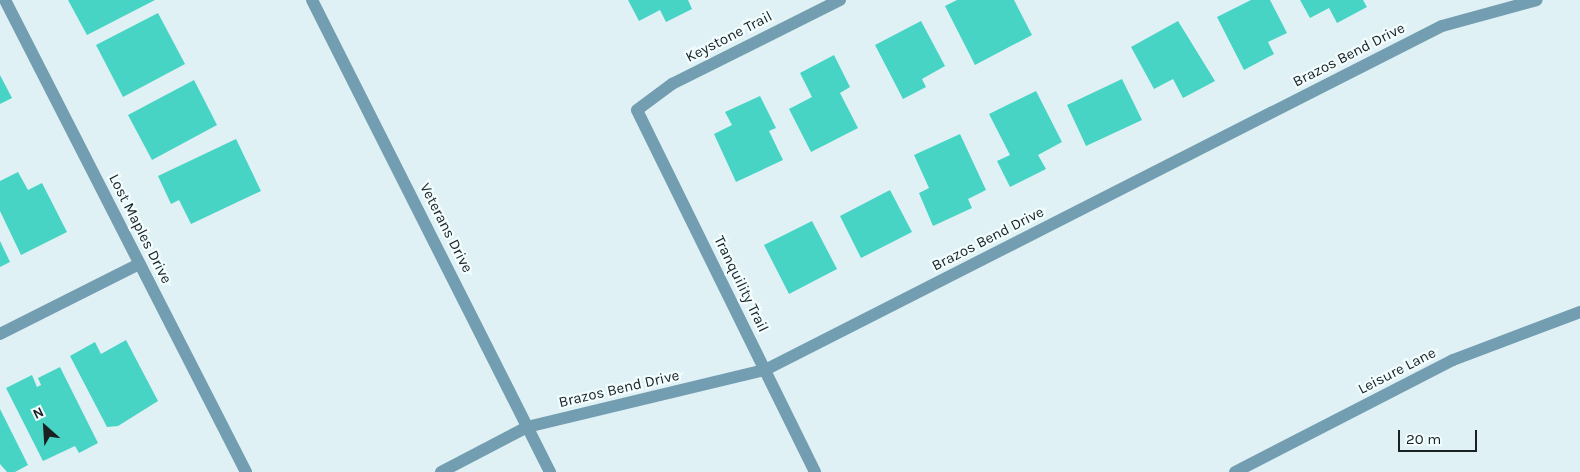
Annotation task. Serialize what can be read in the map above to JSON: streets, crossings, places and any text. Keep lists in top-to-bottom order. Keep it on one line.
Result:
{"streets":{"street":["Keystone Trail","Brazos Bend Drive","Veterans Drive","Lost Maples Drive","Tranquility Trail","Leisure Lane"]},"crossings":[["Keystone Trail","Tranquility Trail"],["Brazos Bend Drive","Veterans Drive"],["Brazos Bend Drive","Tranquility Trail"]],"scale_bar":"20 m","north":"top left"}
